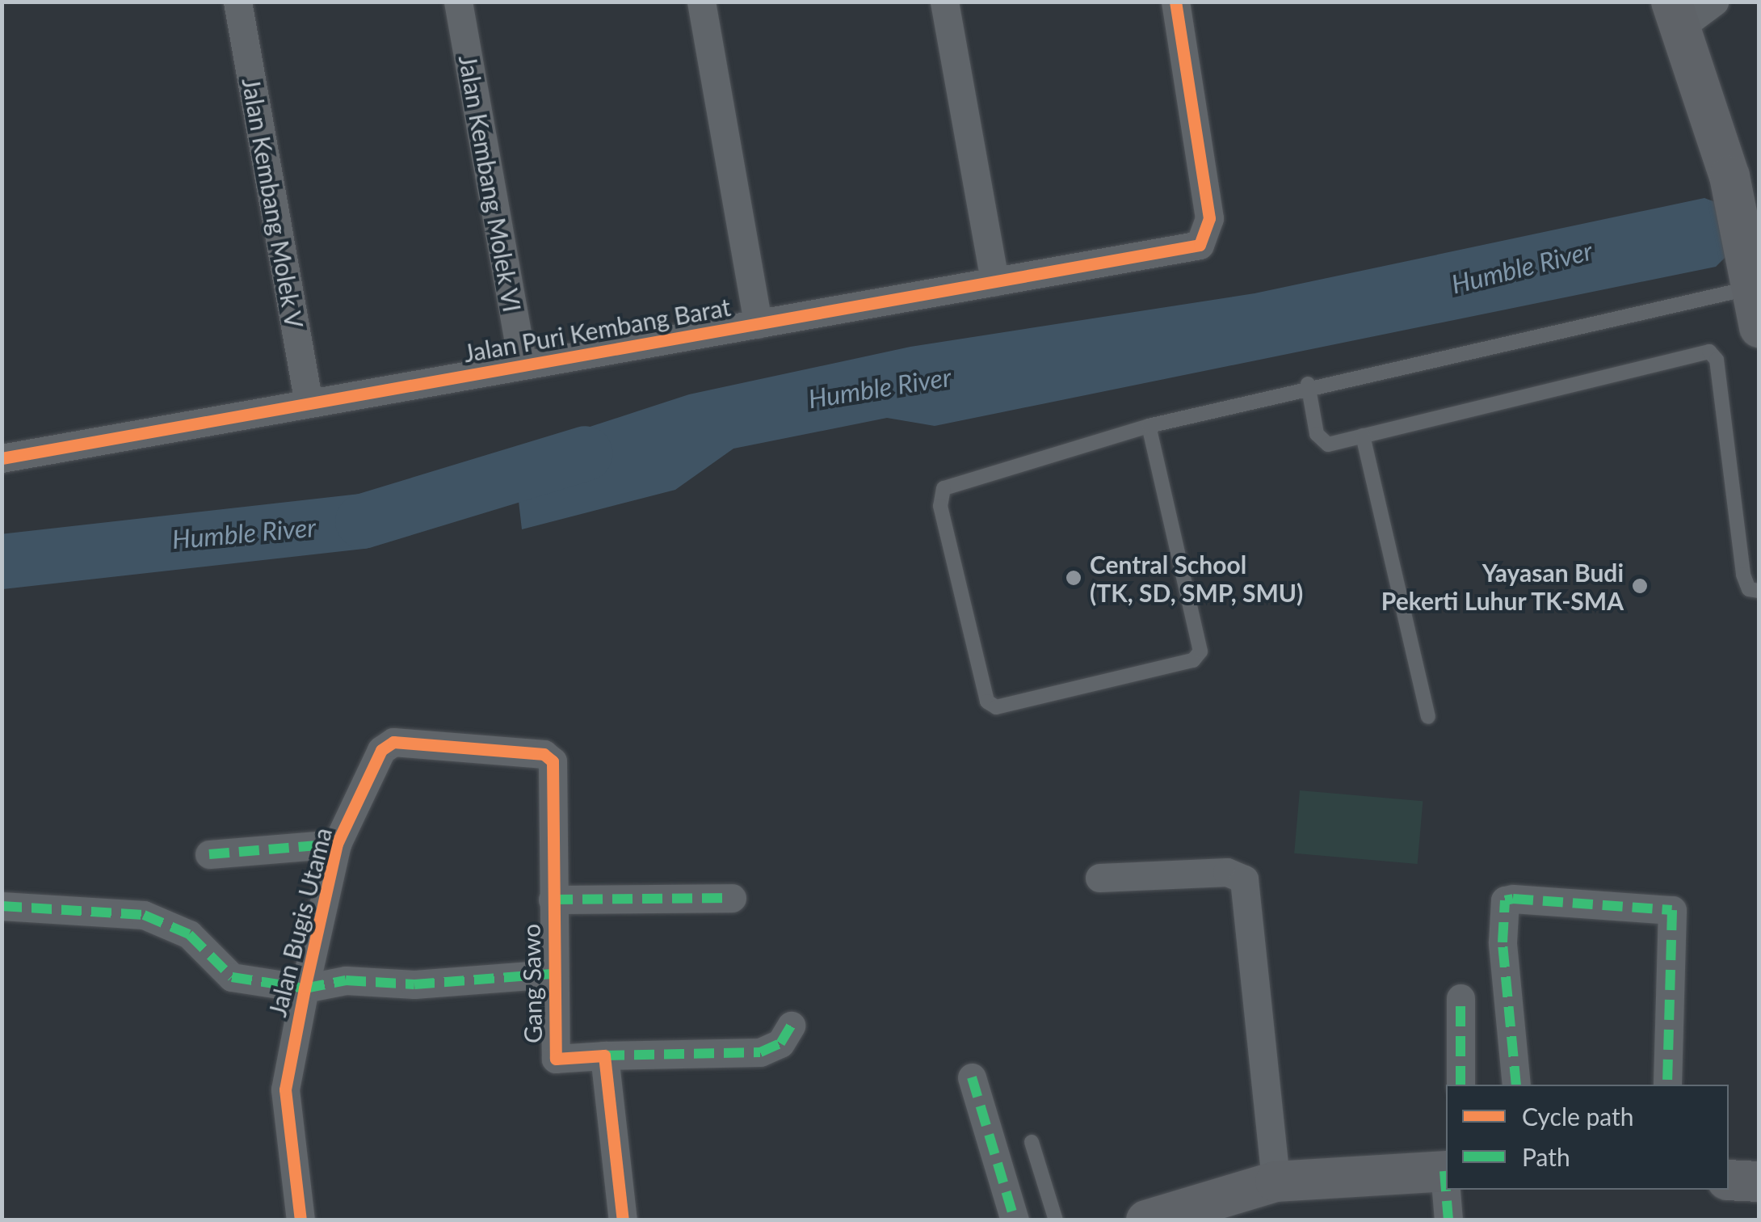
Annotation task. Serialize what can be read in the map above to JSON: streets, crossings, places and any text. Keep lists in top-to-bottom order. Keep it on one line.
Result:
{"streets":{"street":["Jalan Kembang Molek VI","Jalan Kembang Molek V","Jalan Puri Kembang Barat","Jalan Bugis Utama","Gang Sawo"]},"crossings":[["Jalan Kembang Molek VI","Jalan Puri Kembang Barat"],["Jalan Kembang Molek V","Jalan Puri Kembang Barat"],["Jalan Bugis Utama","Gang Sawo"]],"water":["Humble River"],"places":["Central School (TK, SD, SMP, SMU)","Yayasan Budi Pekerti Luhur TK-SMA"],"legend":["Cycle path","Path"]}
